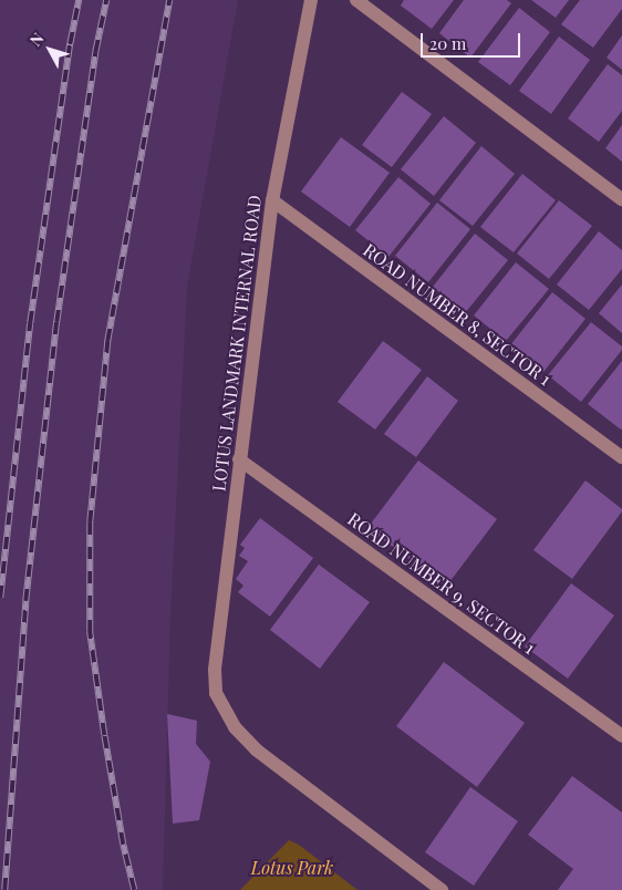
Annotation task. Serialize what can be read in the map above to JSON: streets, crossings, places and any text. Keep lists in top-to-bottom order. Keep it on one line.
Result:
{"streets":{"street":["ROAD NUMBER 8, SECTOR 1","LOTUS LANDMARK INTERNAL ROAD","ROAD NUMBER 9, SECTOR 1"]},"crossings":[["ROAD NUMBER 8, SECTOR 1","LOTUS LANDMARK INTERNAL ROAD"],["LOTUS LANDMARK INTERNAL ROAD","ROAD NUMBER 9, SECTOR 1"]],"parks":["Lotus Park"],"scale_bar":"20 m","north":"top left"}
